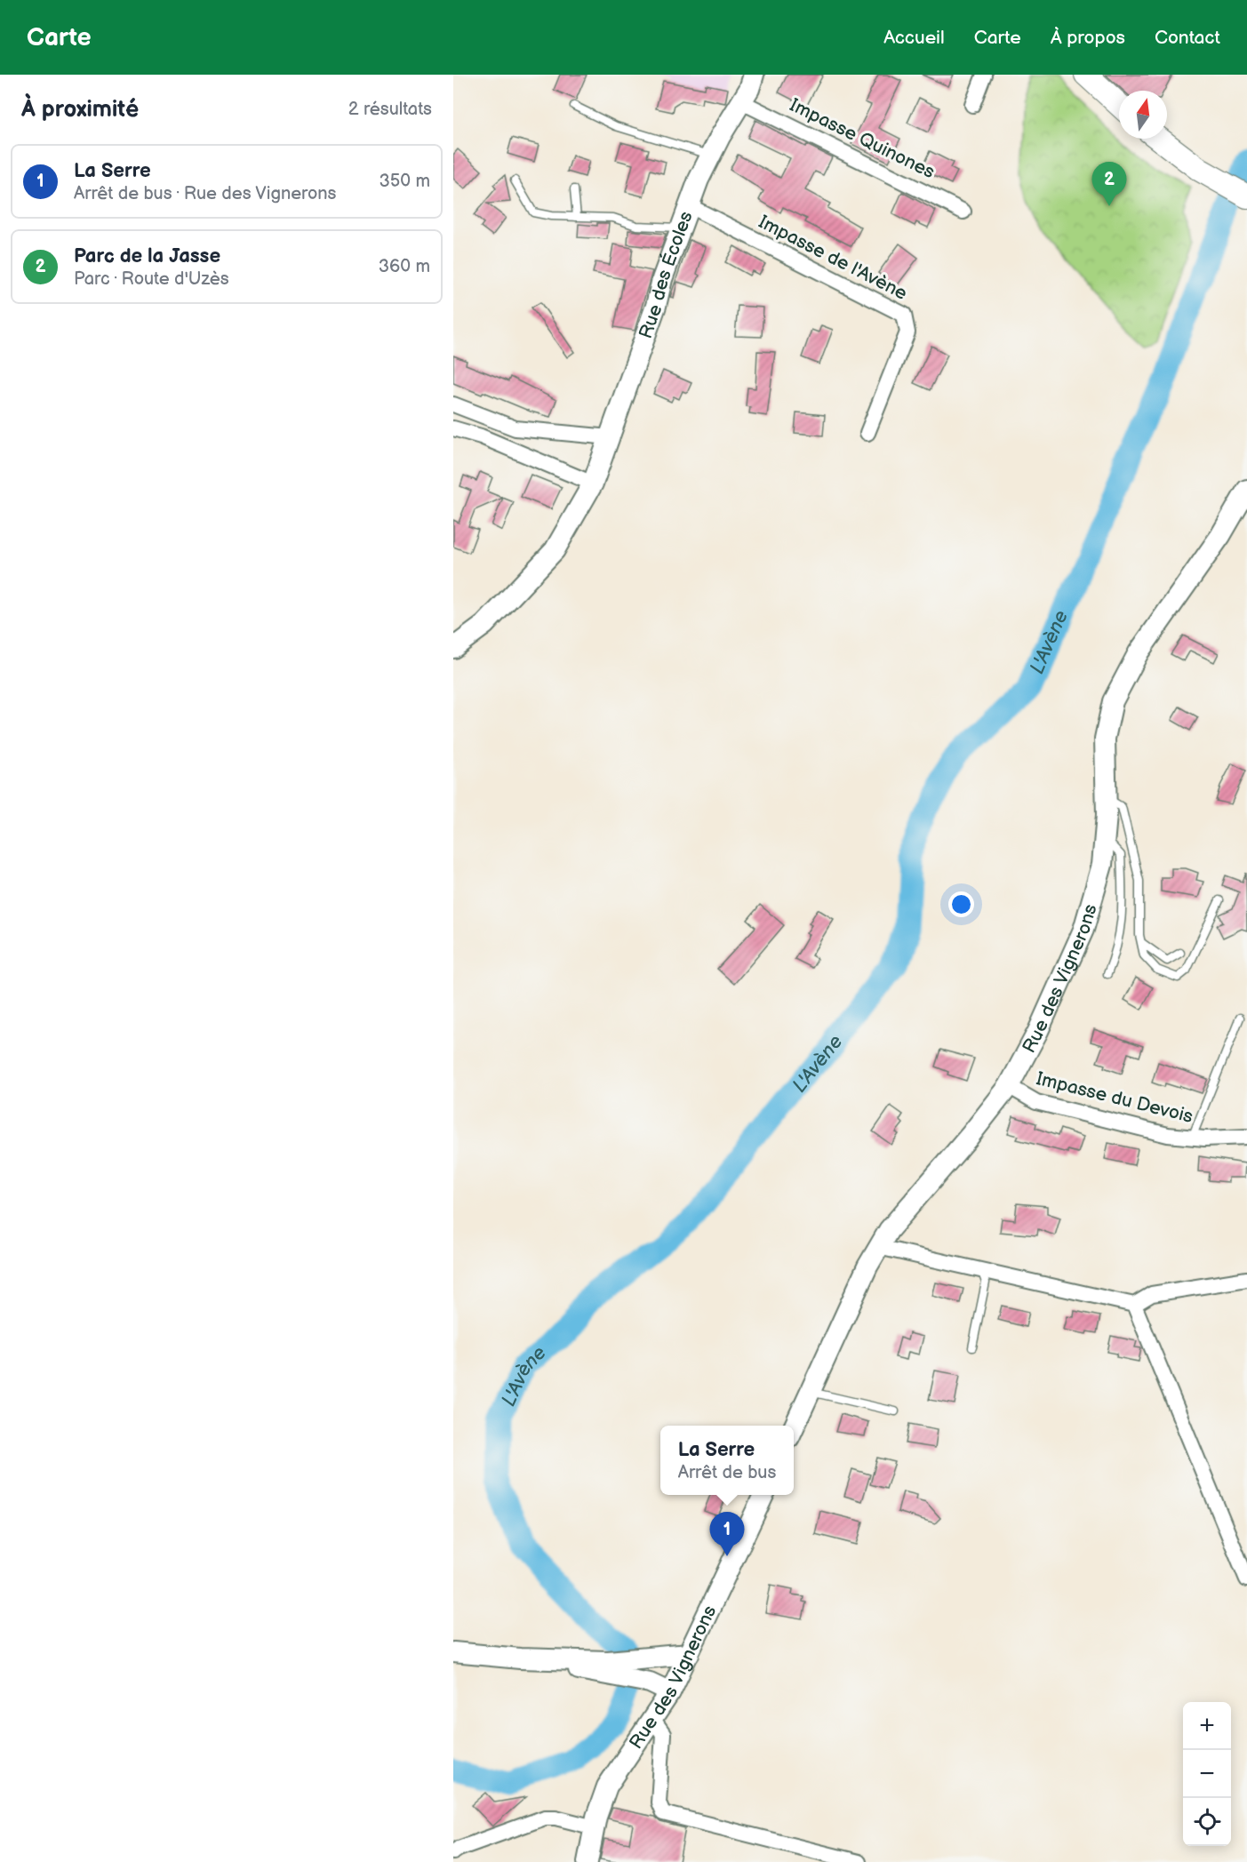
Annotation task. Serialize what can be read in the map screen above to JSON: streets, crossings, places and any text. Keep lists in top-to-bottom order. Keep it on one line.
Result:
{"streets":{"street":["Impasse Quinones","Impasse de l'Avène","Rue des Écoles","Rue des Vignerons","Impasse du Devois"]},"crossings":[["Impasse Quinones","Rue des Écoles"],["Impasse de l'Avène","Rue des Écoles"],["Rue des Vignerons","Impasse du Devois"]],"water":["L'Avène"],"north":"top","page":{"header":"Carte","nav":["Accueil","Carte","À propos","Contact"],"heading":["À proximité","2 résultats"],"list":[{"mark":"1","name":"La Serre","note":"Arrêt de bus · Rue des Vignerons","value":"350 m"},{"mark":"2","name":"Parc de la Jasse","note":"Parc · Route d'Uzès","value":"360 m"}],"pins":["2","1"],"popup":["La Serre","Arrêt de bus"],"map_buttons":["+","−"]}}
